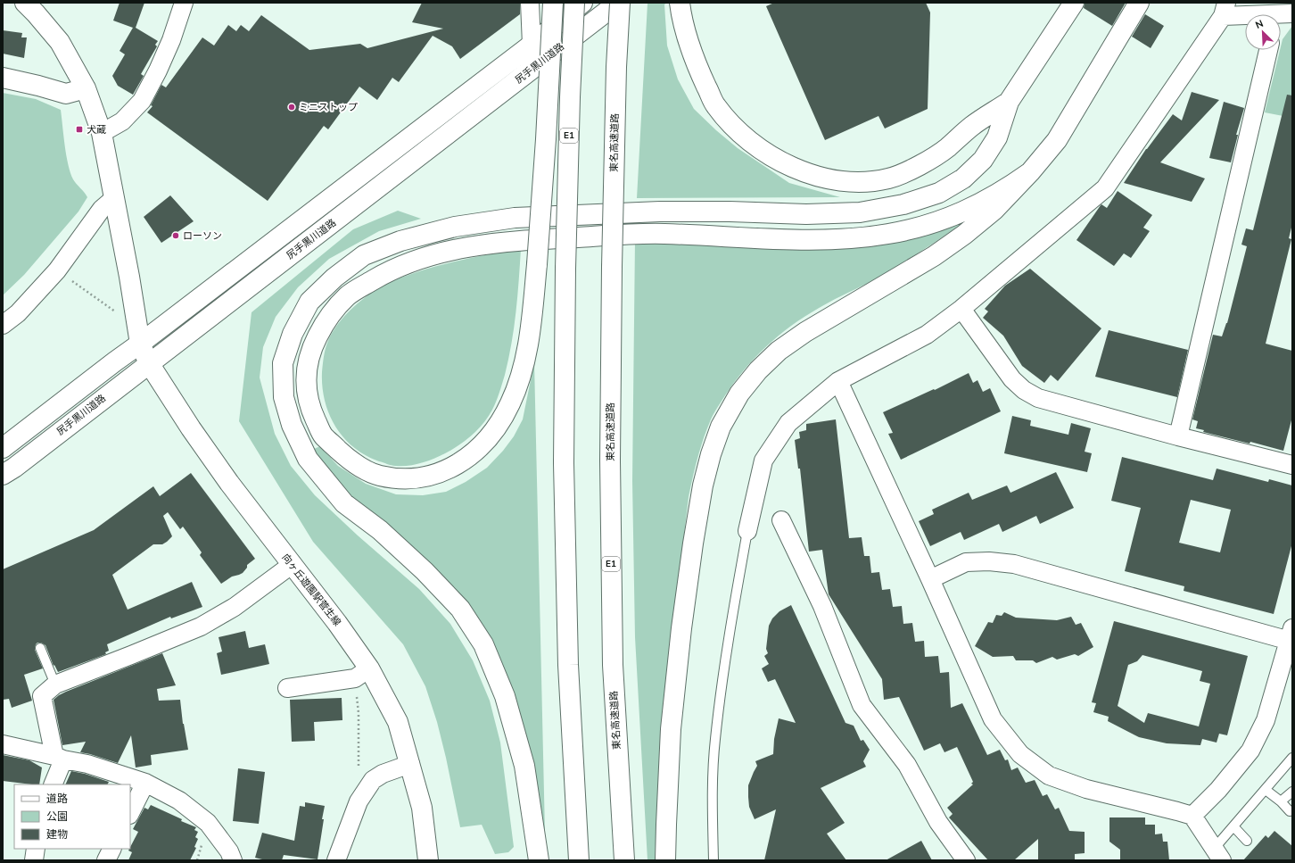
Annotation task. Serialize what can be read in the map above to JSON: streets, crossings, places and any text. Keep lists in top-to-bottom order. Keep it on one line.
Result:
{"streets":{"main road":["尻手黒川道路","E1","東名高速道路","向ヶ丘遊園駅菅生線"]},"crossings":[["尻手黒川道路","東名高速道路"],["尻手黒川道路","向ヶ丘遊園駅菅生線"]],"places":{"other":["ミニストップ","ローソン"],"transit":["犬蔵"]},"legend":["道路","公園","建物"],"north":"top left"}
